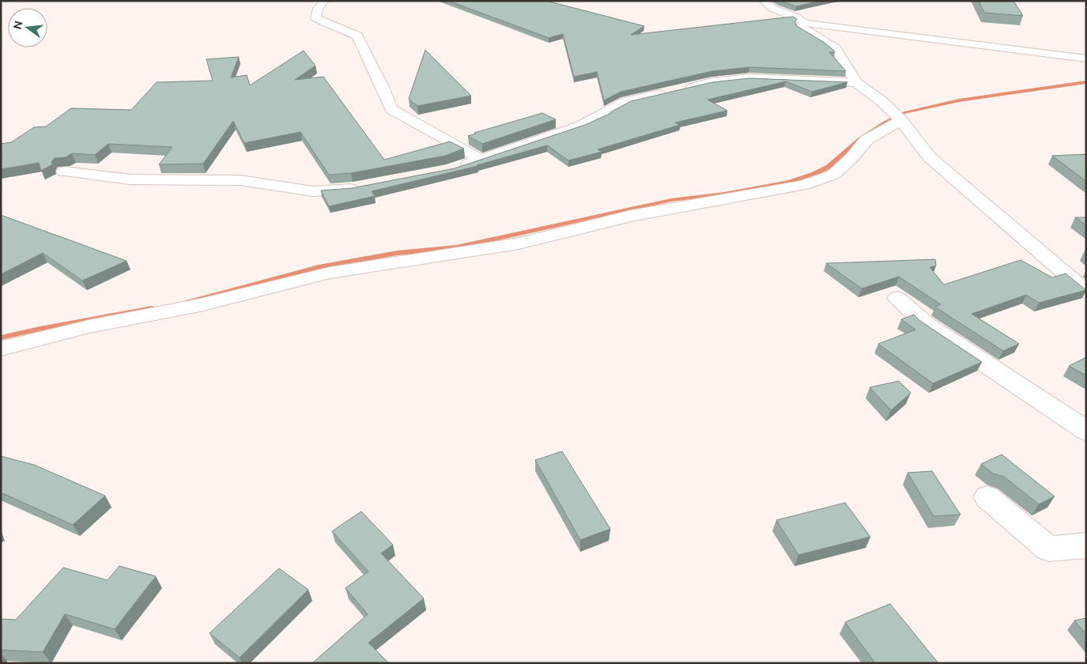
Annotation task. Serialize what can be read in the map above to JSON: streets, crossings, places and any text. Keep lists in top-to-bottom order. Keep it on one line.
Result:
{"north":"left"}
